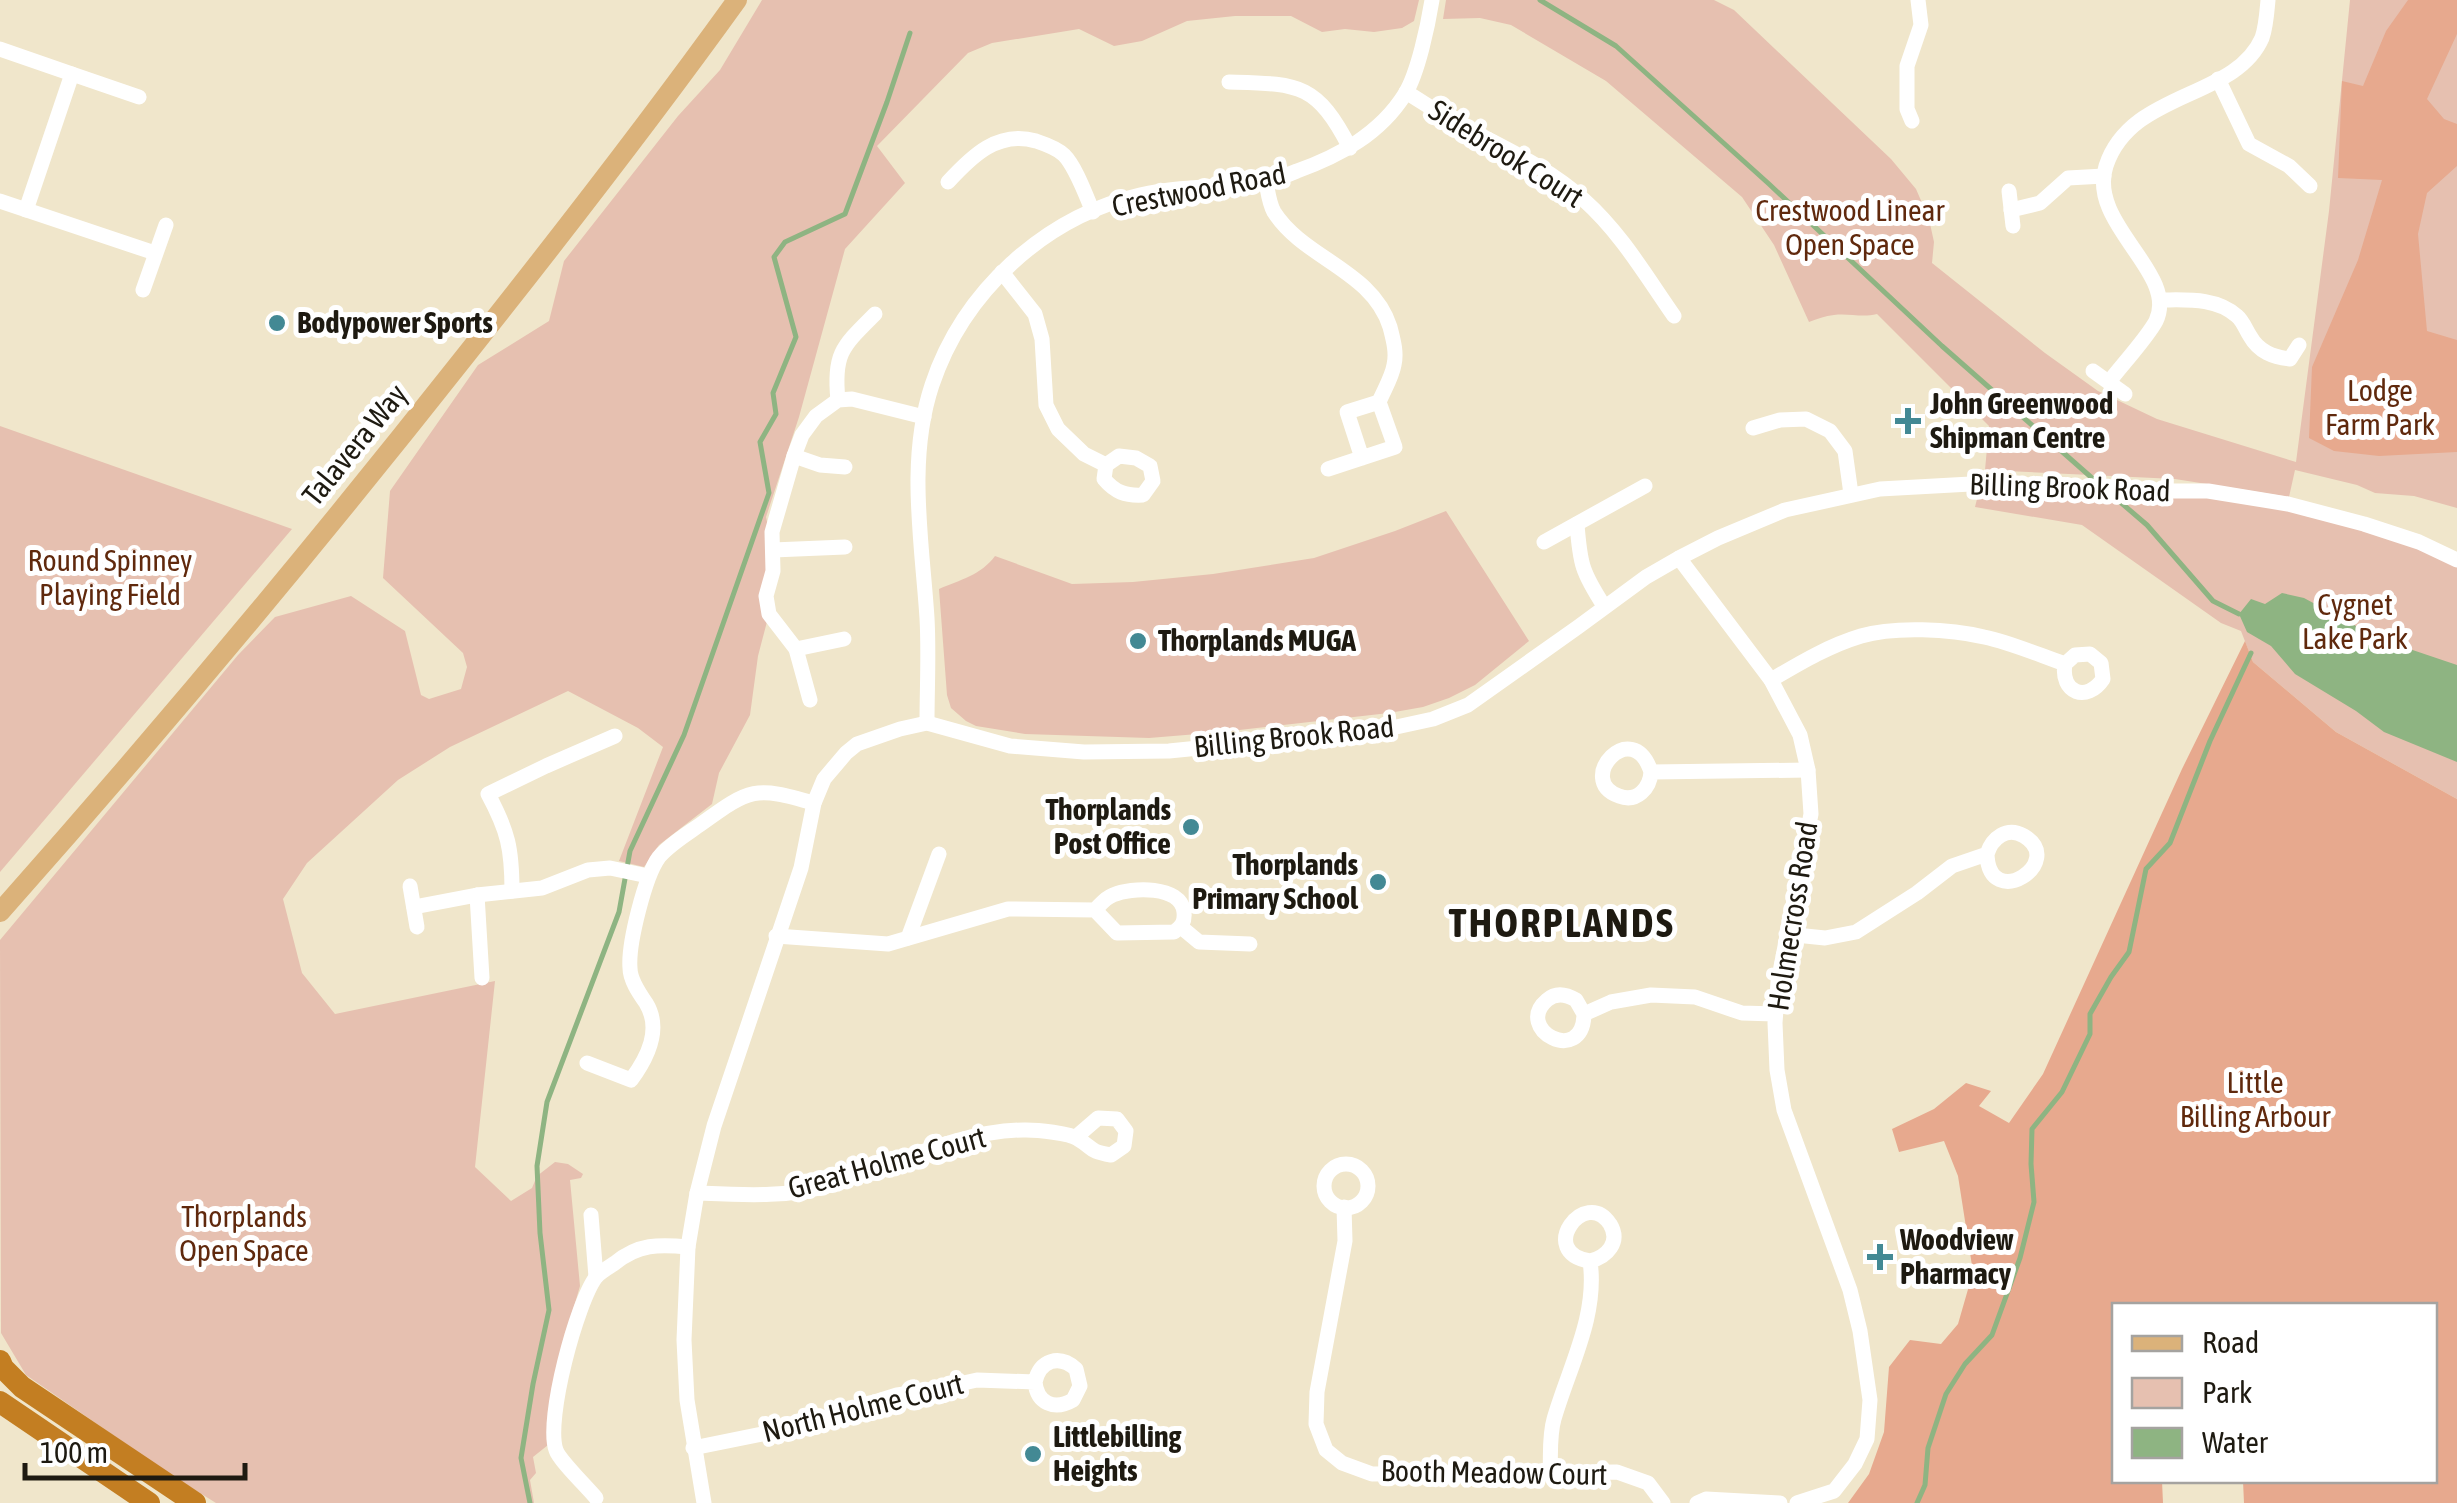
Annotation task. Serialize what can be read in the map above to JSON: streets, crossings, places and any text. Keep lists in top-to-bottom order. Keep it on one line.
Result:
{"streets":{"main road":["Talavera Way"],"street":["Sidebrook Court","Crestwood Road","Billing Brook Road","Holmecross Road","Great Holme Court","North Holme Court","Booth Meadow Court"]},"crossings":[["Sidebrook Court","Crestwood Road"],["Crestwood Road","Billing Brook Road"],["Billing Brook Road","Holmecross Road"],["Billing Brook Road","Great Holme Court"],["Billing Brook Road","North Holme Court"]],"districts":["THORPLANDS"],"parks":["Crestwood Linear Open Space","Lodge Farm Park","Round Spinney Playing Field","Cygnet Lake Park","Little Billing Arbour","Thorplands Open Space"],"places":{"other":["Bodypower Sports","Thorplands MUGA","Thorplands Post Office","Thorplands Primary School","Littlebilling Heights"],"health":["John Greenwood Shipman Centre","Woodview Pharmacy"]},"legend":["Road","Park","Water"],"scale_bar":"100 m"}
